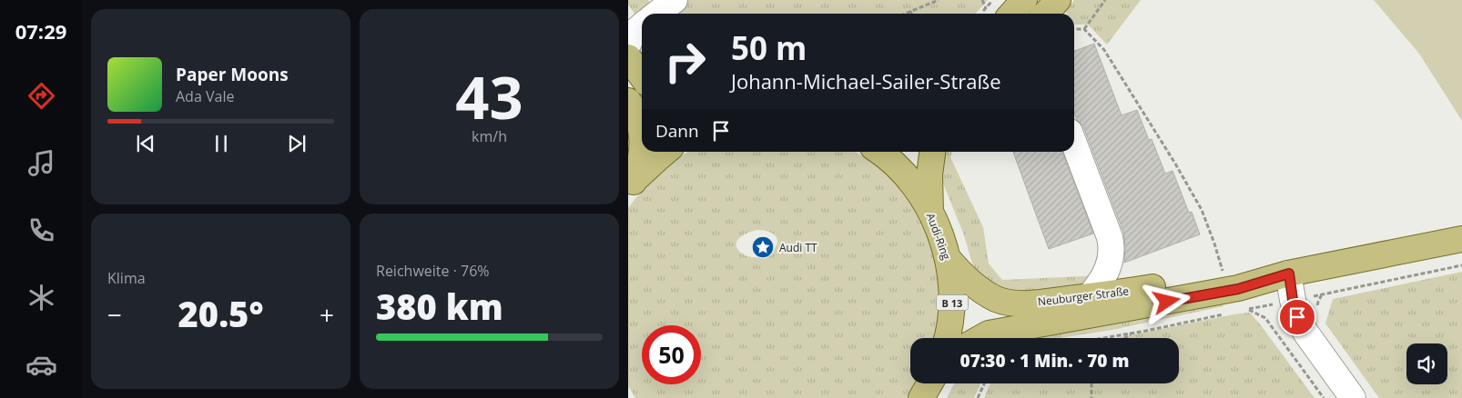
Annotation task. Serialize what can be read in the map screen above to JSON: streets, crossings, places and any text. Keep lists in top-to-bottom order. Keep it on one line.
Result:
{"streets":{"main road":["Audi-Ring","Neuburger Straße","B 13"]},"crossings":[["Audi-Ring","Neuburger Straße"]],"places":{"place":["Audi TT"]},"page":{"tabs":"07:29","tile":[["43","km/h"],"Klima",["Reichweite · 76%","380 km"]],"turn":["50 m","Johann-Michael-Sailer-Straße"],"song":["Paper Moons","Ada Vale"],"then":"Dann","heat":["−","20.5°","+"],"limit":"50","trip":"07:30 · 1 Min. · 70 m"}}
